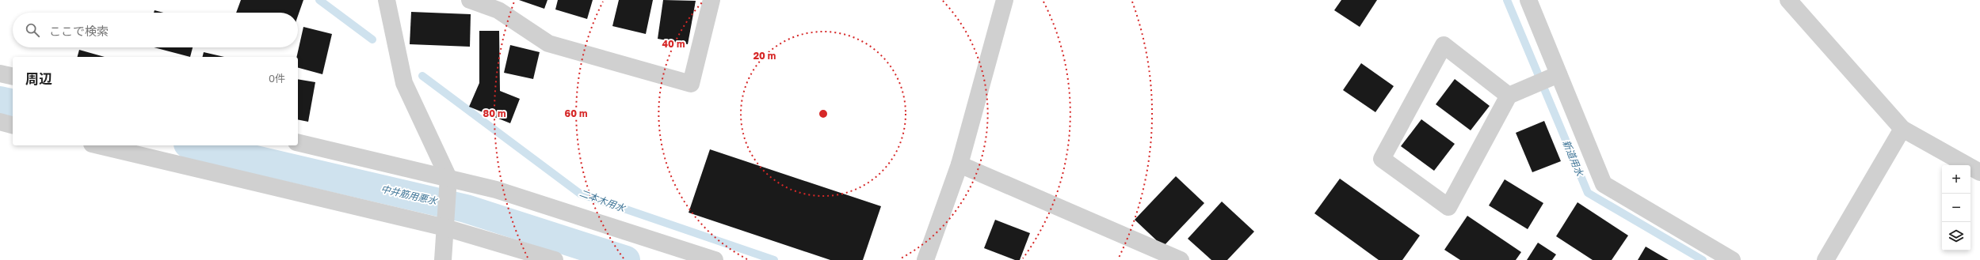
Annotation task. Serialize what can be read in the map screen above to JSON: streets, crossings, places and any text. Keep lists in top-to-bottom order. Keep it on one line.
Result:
{"water":["新道用水","中井筋用悪水","二本木用水"],"page":{"search":"ここで検索","heading":["周辺","0件"],"map_buttons":["+","−"]},"rings":["40 m","20 m","60 m","80 m"]}
